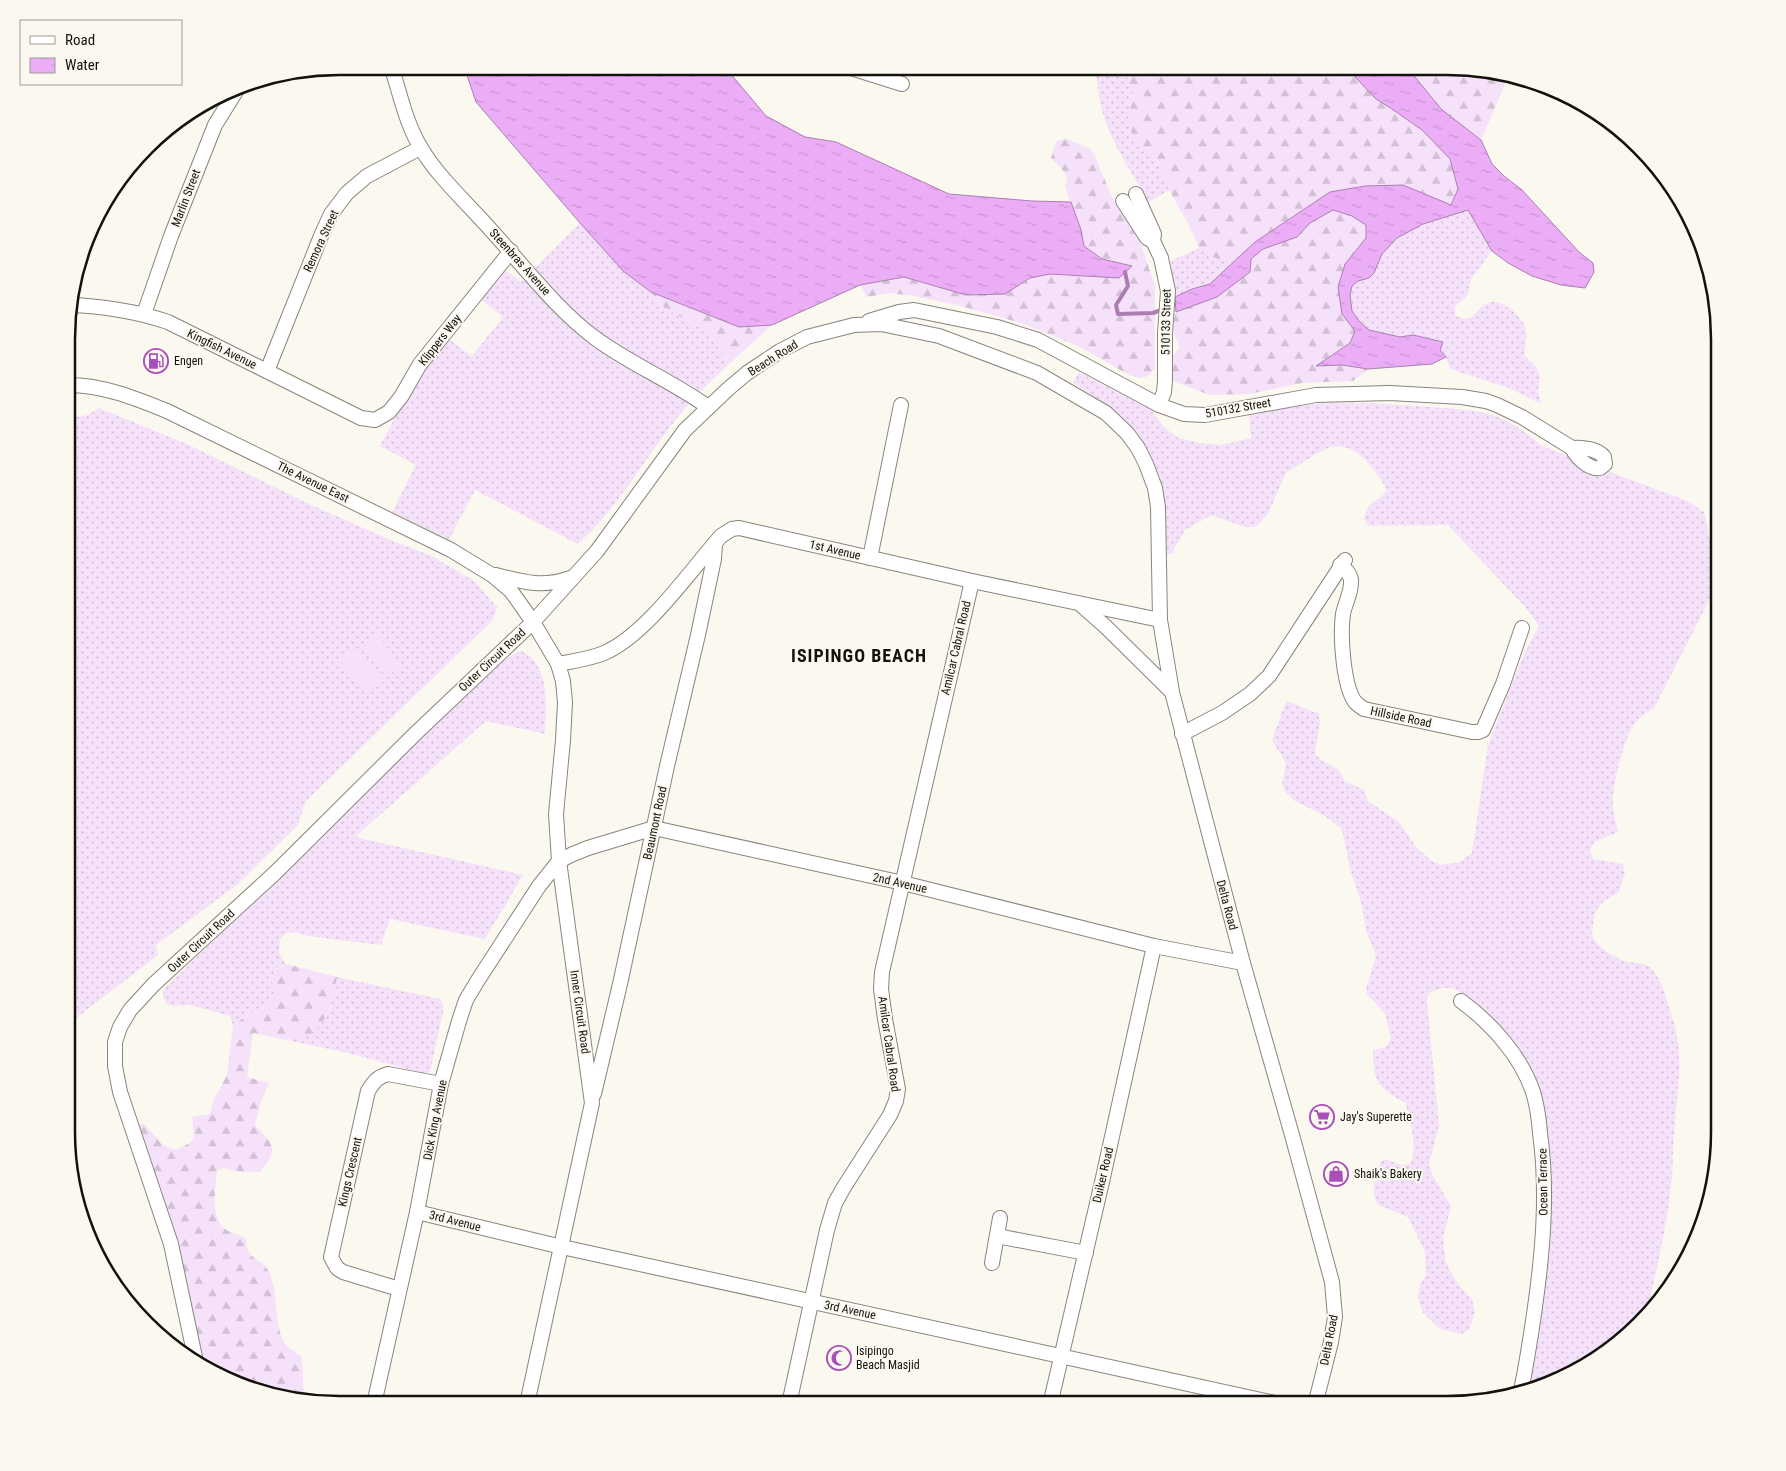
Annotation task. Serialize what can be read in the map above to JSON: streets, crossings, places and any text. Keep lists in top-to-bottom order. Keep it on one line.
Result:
{"streets":{"street":["Marlin Street","Remora Street","Steenbras Avenue","510133 Street","Klippers Way","Kingfish Avenue","Beach Road","510132 Street","The Avenue East","1st Avenue","Amilcar Cabral Road","Outer Circuit Road","Hillside Road","Beaumont Road","2nd Avenue","Delta Road","Inner Circuit Road","Dick King Avenue","Kings Crescent","Duiker Road","Ocean Terrace","3rd Avenue"]},"crossings":[["Marlin Street","Kingfish Avenue"],["Remora Street","Steenbras Avenue"],["Remora Street","Kingfish Avenue"],["Steenbras Avenue","Klippers Way"],["Steenbras Avenue","Beach Road"],["510133 Street","510132 Street"],["Klippers Way","Kingfish Avenue"],["Beach Road","510132 Street"],["Beach Road","The Avenue East"],["Beach Road","Outer Circuit Road"],["Beach Road","Delta Road"],["Beach Road","Inner Circuit Road"],["The Avenue East","Outer Circuit Road"],["The Avenue East","Inner Circuit Road"],["1st Avenue","Amilcar Cabral Road"],["1st Avenue","Beaumont Road"],["1st Avenue","Delta Road"],["1st Avenue","Inner Circuit Road"],["Amilcar Cabral Road","2nd Avenue"],["Amilcar Cabral Road","3rd Avenue"],["Outer Circuit Road","Inner Circuit Road"],["Hillside Road","Delta Road"],["Beaumont Road","2nd Avenue"],["Beaumont Road","Inner Circuit Road"],["2nd Avenue","Delta Road"],["2nd Avenue","Inner Circuit Road"],["2nd Avenue","Dick King Avenue"],["2nd Avenue","Duiker Road"],["Inner Circuit Road","Dick King Avenue"],["Inner Circuit Road","3rd Avenue"],["Dick King Avenue","Kings Crescent"],["Dick King Avenue","3rd Avenue"],["Duiker Road","3rd Avenue"]],"districts":["ISIPINGO BEACH"],"places":{"fuel station":["Engen"],"supermarket":["Jay's Superette"],"shop":["Shaik's Bakery"],"mosque":["Isipingo Beach Masjid"]},"legend":["Road","Water"]}
